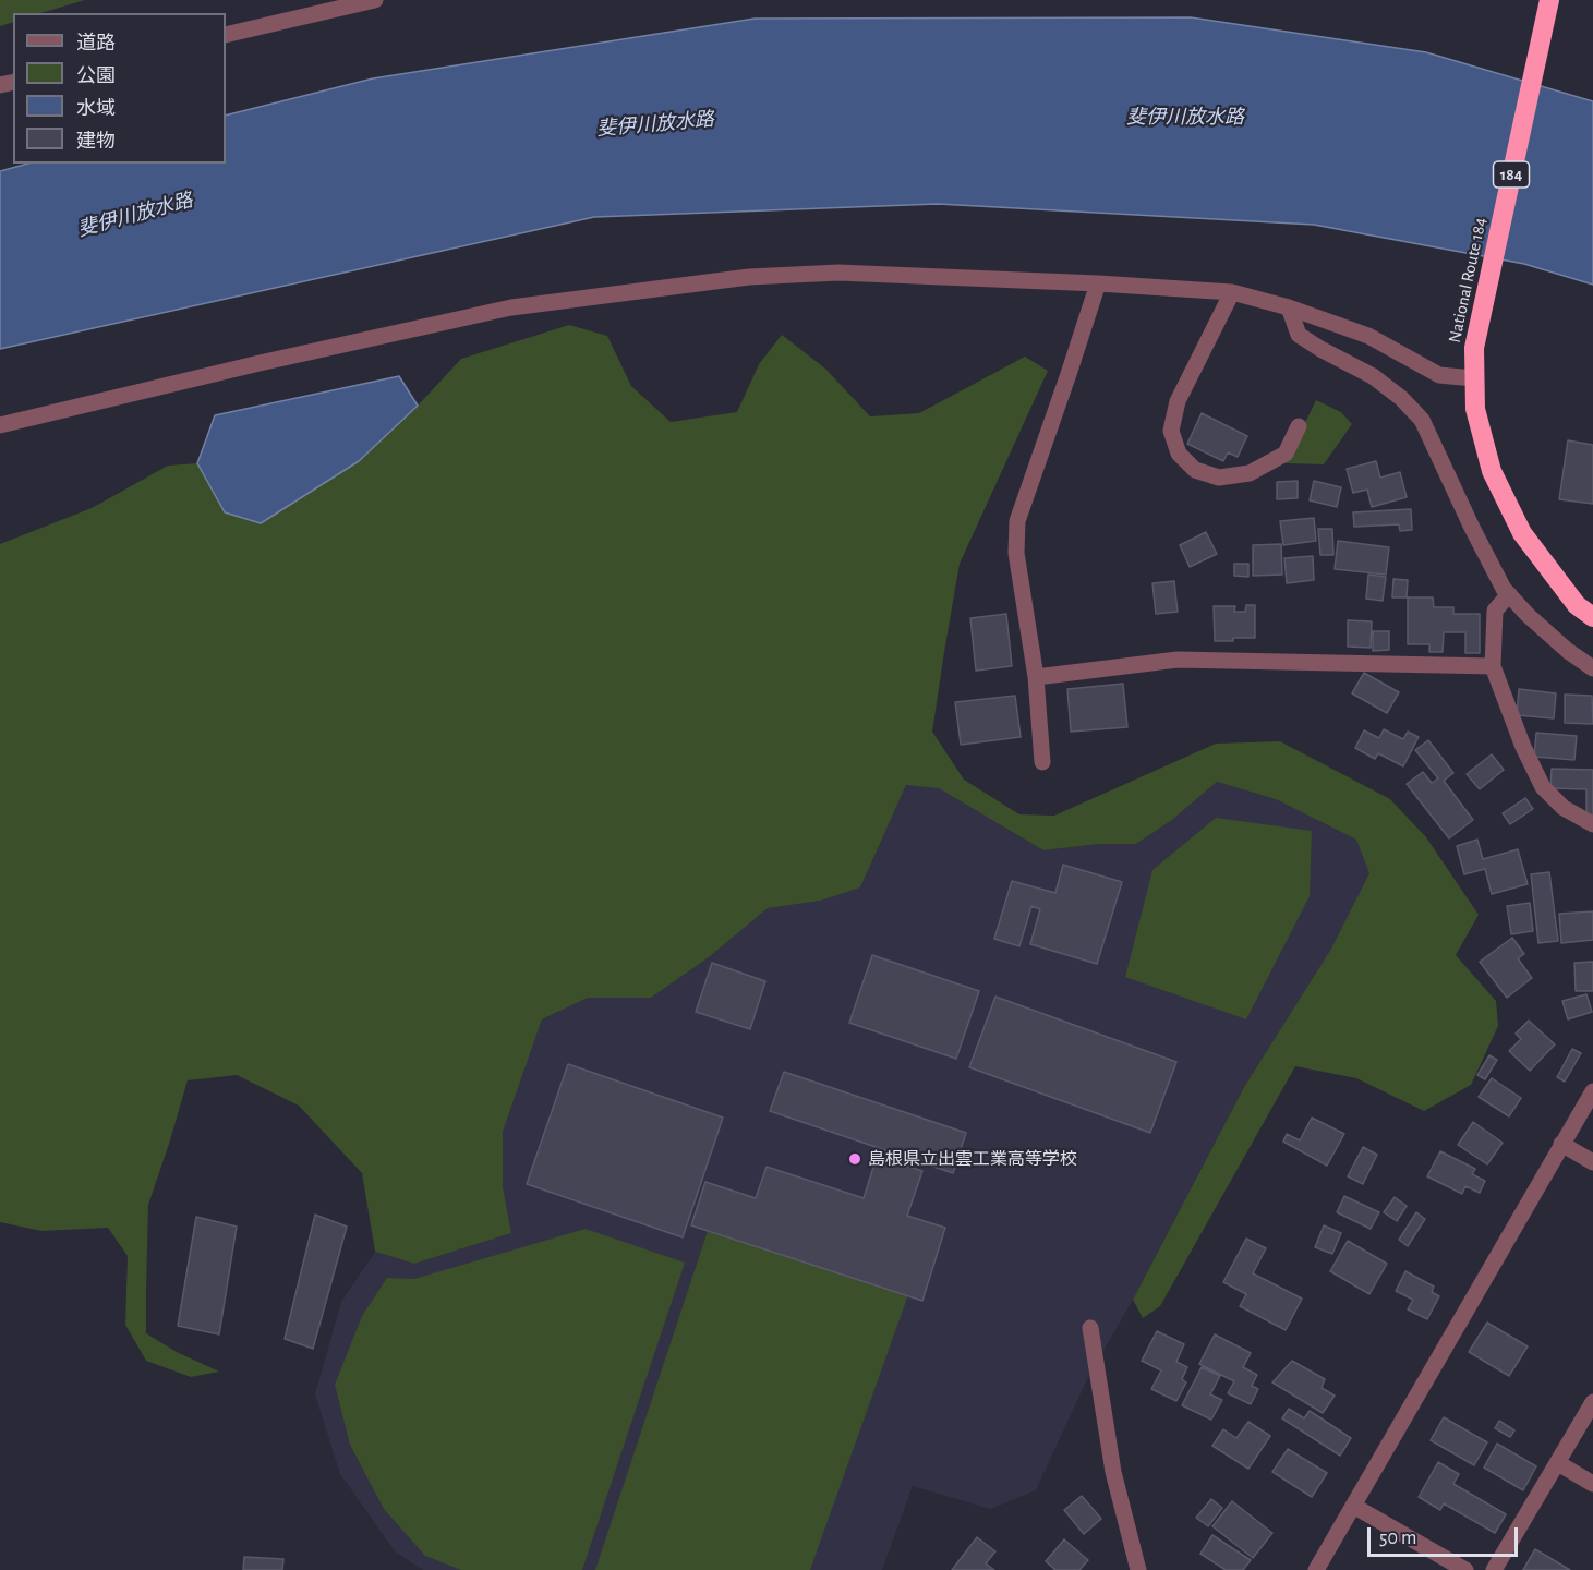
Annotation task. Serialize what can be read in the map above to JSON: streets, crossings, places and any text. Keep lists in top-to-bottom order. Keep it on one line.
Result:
{"streets":{"highway":["184","National Route 184"]},"water":["斐伊川放水路"],"places":["島根県立出雲工業高等学校"],"legend":["道路","公園","水域","建物"],"scale_bar":"50 m"}
